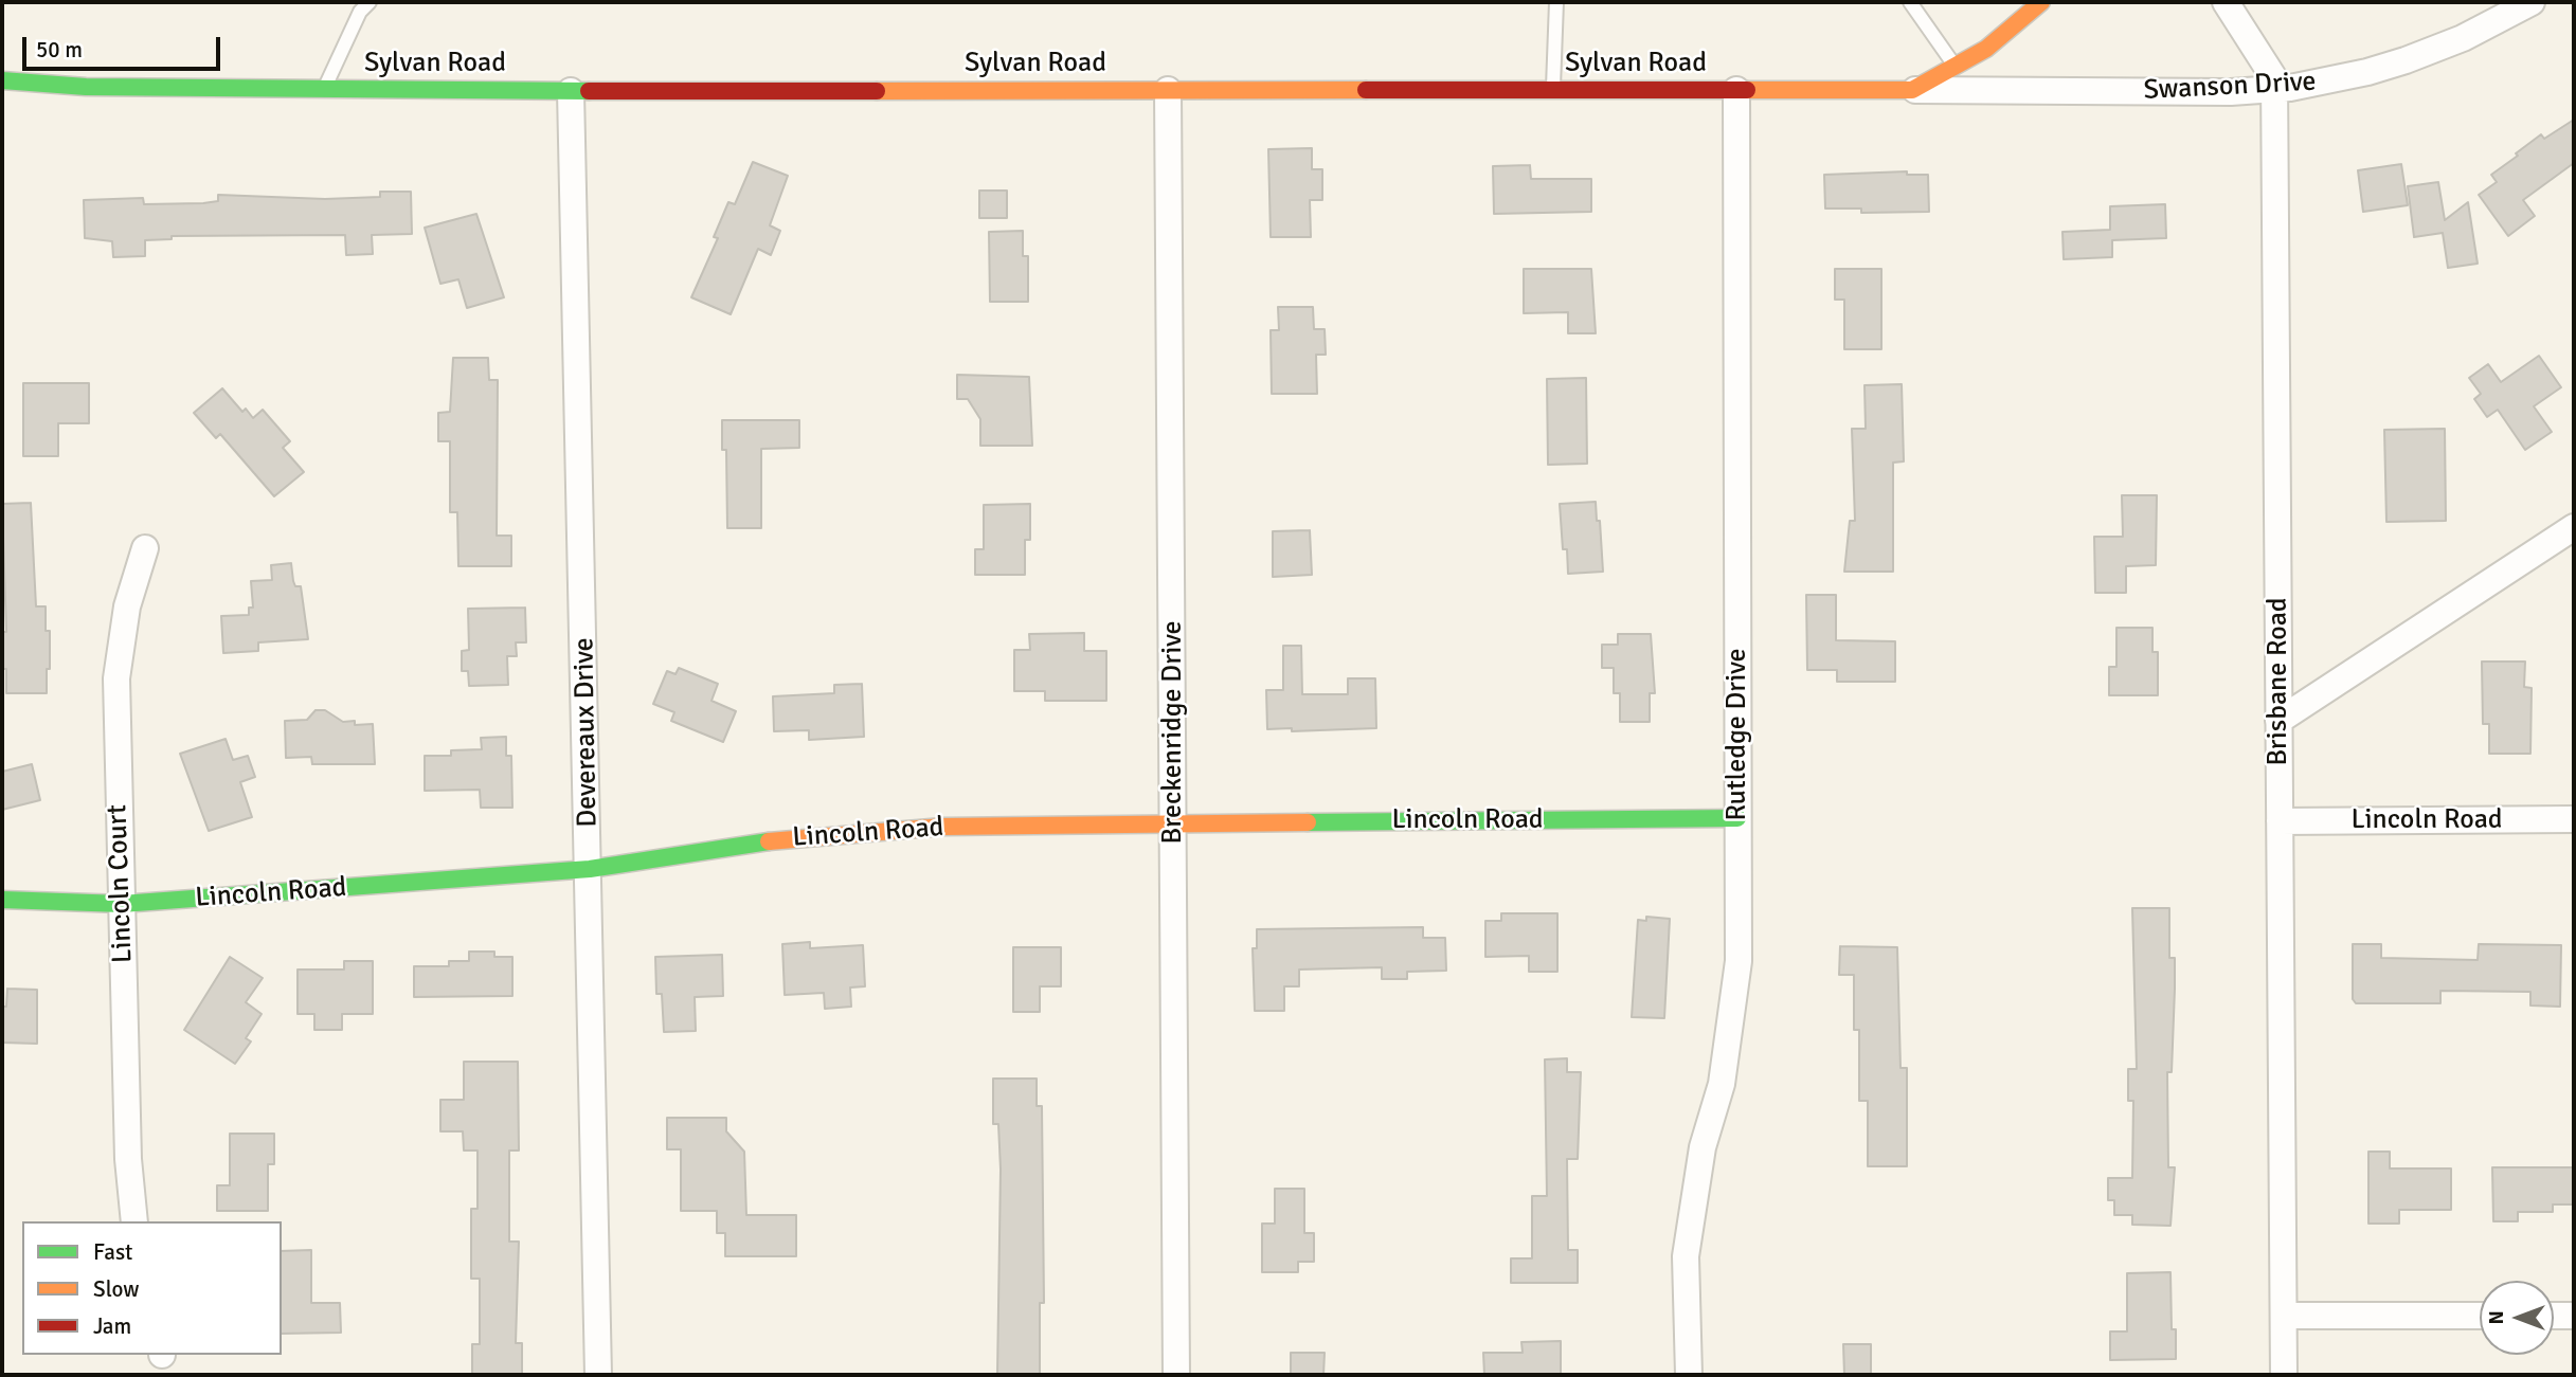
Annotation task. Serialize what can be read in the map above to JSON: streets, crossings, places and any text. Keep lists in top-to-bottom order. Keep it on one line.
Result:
{"streets":{"street":["Sylvan Road","Swanson Drive","Brisbane Road","Devereaux Drive","Breckenridge Drive","Rutledge Drive","Lincoln Road","Lincoln Court"]},"crossings":[["Sylvan Road","Swanson Drive"],["Sylvan Road","Devereaux Drive"],["Sylvan Road","Breckenridge Drive"],["Sylvan Road","Rutledge Drive"],["Swanson Drive","Brisbane Road"],["Brisbane Road","Lincoln Road"],["Devereaux Drive","Lincoln Road"],["Breckenridge Drive","Lincoln Road"],["Rutledge Drive","Lincoln Road"],["Lincoln Road","Lincoln Court"]],"legend":["Fast","Slow","Jam"],"scale_bar":"50 m","north":"left"}
